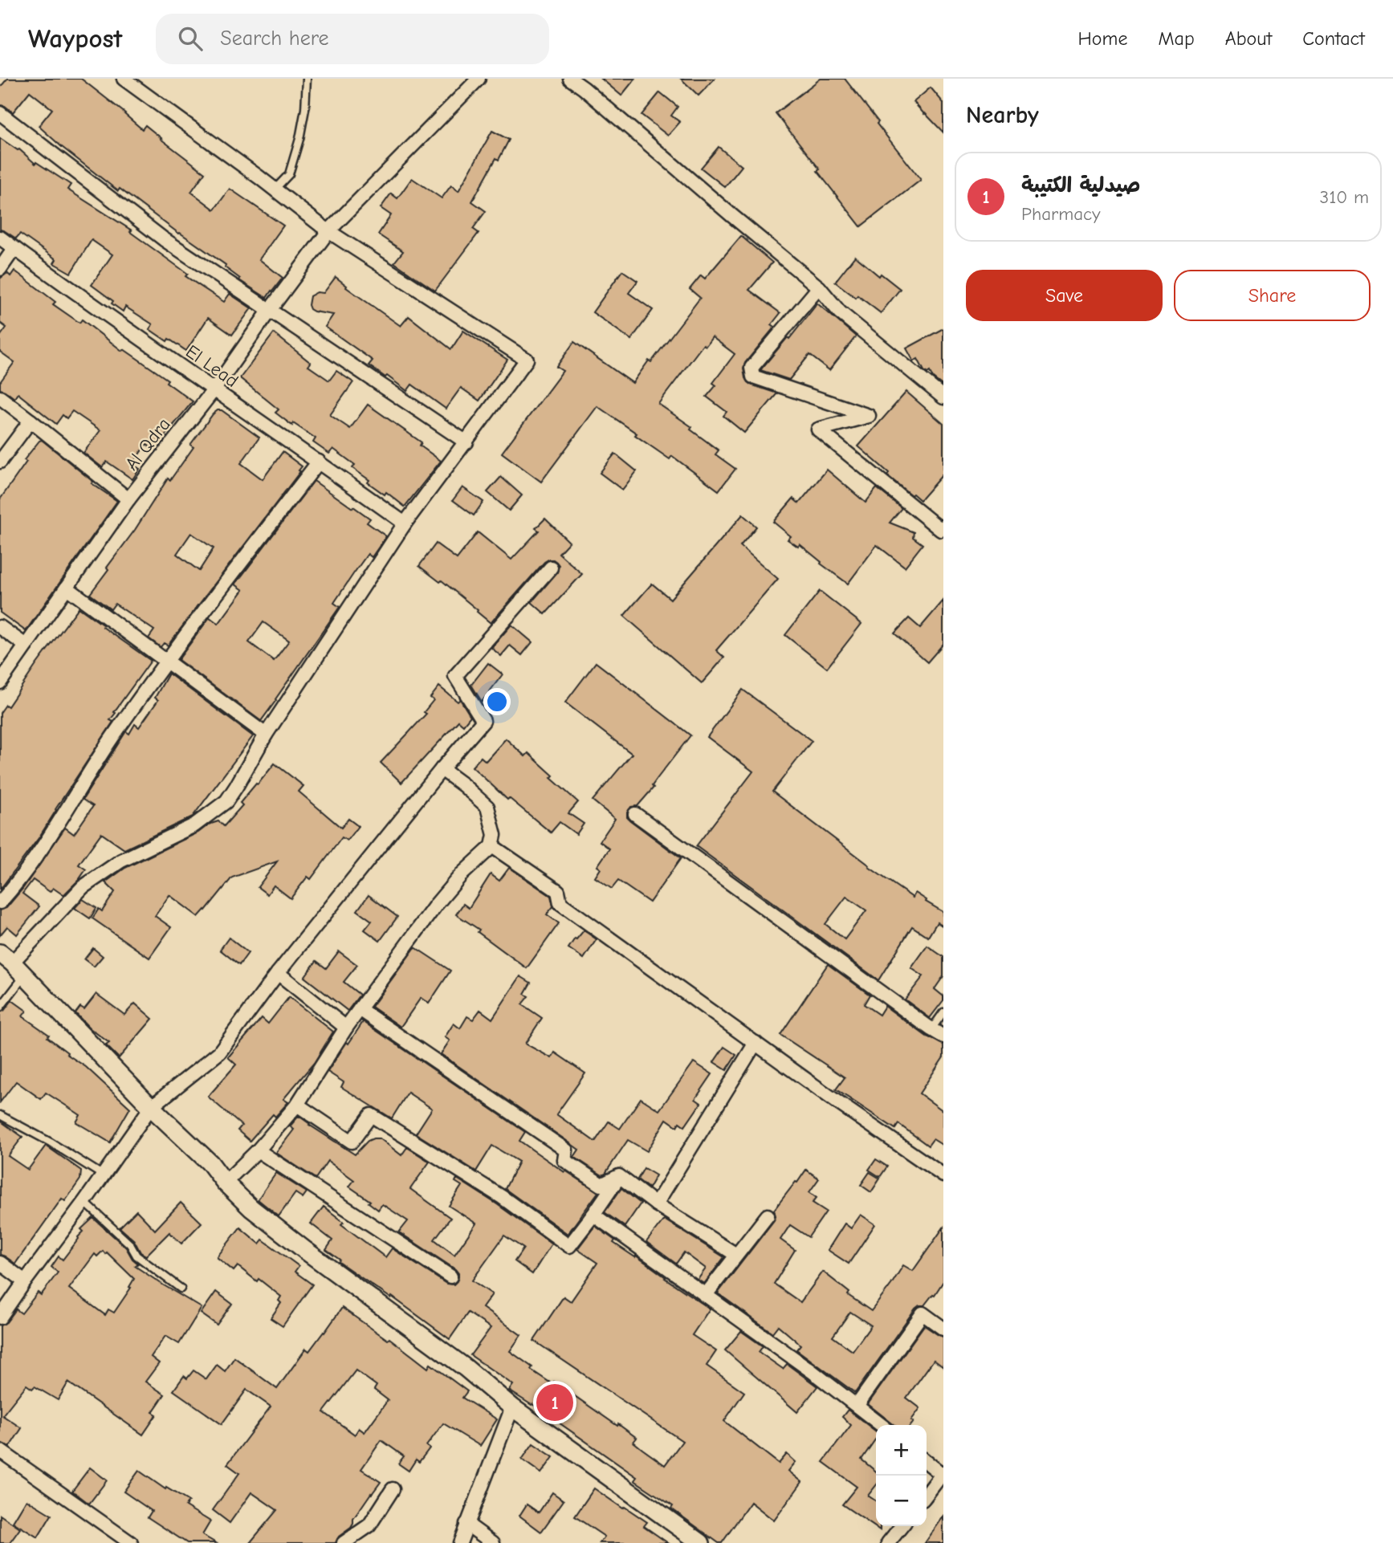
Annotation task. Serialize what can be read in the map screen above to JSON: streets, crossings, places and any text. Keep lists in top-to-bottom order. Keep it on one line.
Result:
{"streets":{"street":["El Lead","Al Qdra"]},"crossings":[["El Lead","Al Qdra"]],"page":{"header":"Waypost","search":"Search here","nav":["Home","Map","About","Contact"],"heading":"Nearby","list":[{"mark":"1","name":"صيدلية الكتيبة","note":"Pharmacy","value":"310 m"}],"buttons":["Save","Share"],"pins":"1","map_buttons":["+","−"]}}
